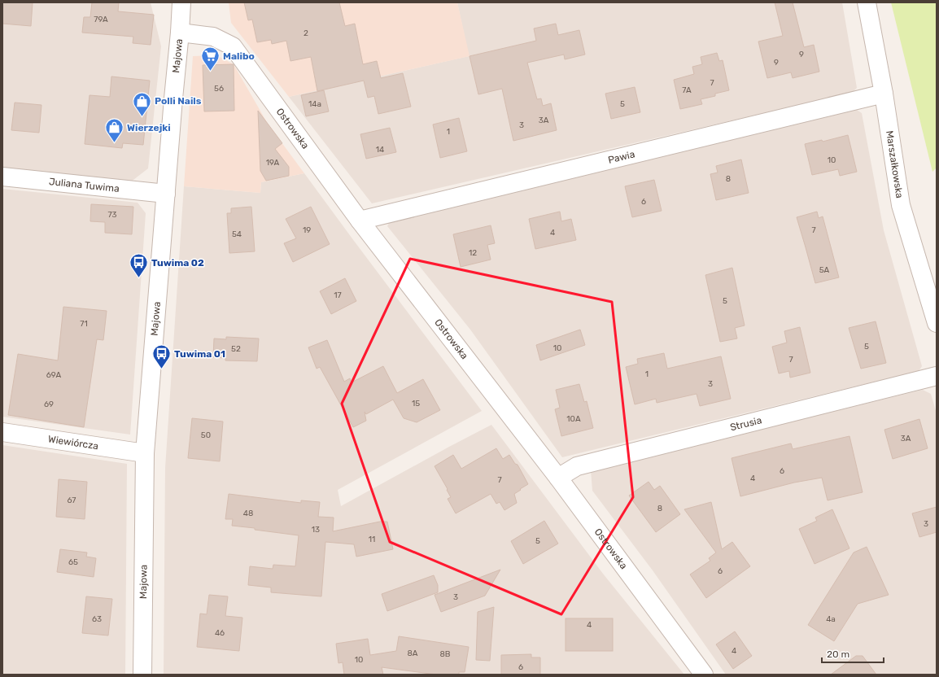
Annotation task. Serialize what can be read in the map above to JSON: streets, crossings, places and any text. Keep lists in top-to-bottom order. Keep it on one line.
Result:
{"streets":{"street":["Majowa","Ostrowska","Pawia","Marszałkowska","Juliana Tuwima","Strusia","Wiewiórcza"]},"crossings":[["Majowa","Ostrowska"],["Majowa","Juliana Tuwima"],["Majowa","Wiewiórcza"],["Ostrowska","Pawia"],["Ostrowska","Strusia"],["Pawia","Marszałkowska"]],"places":{"supermarket":["Malibo"],"shop":["Polli Nails","Wierzejki"],"bus stop":["Tuwima 02","Tuwima 01"]},"house_numbers":["79A","2","9","9","7","56","7A","14a","5","3A","3","1","14","10","19A","8","6","73","19","7","4","54","12","5A","17","5","71","5","10","52","7","1","69A","3","15","69","10A","50","3A","6","4","7","67","8","48","3","13","11","5","65","6","3","63","4a","4","46","4","8A","8B","10","6"],"scale_bar":"20 m"}
